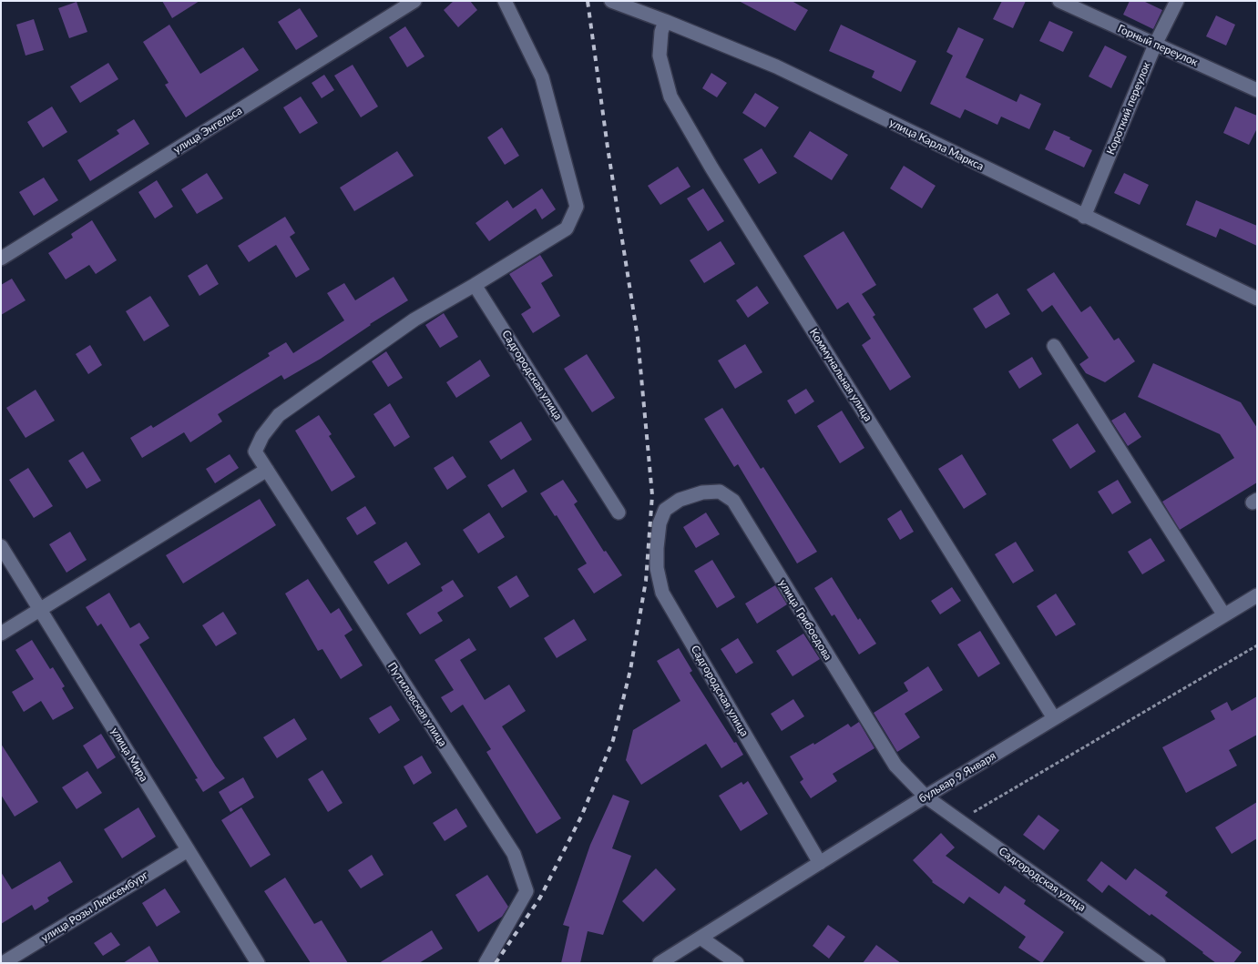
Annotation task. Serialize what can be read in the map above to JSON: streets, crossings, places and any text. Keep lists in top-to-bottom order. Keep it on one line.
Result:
{"streets":{"street":["Горный переулок","Короткий переулок","улица Энгельса","улица Карла Маркса","Садгородская улица","Коммунальная улица","улица Грибоедова","Путиловская улица","улица Мира","бульвар 9 Января","улица Розы Люксембург"]},"crossings":[["Горный переулок","Короткий переулок"],["Короткий переулок","улица Карла Маркса"],["улица Карла Маркса","Коммунальная улица"],["Садгородская улица","улица Грибоедова"],["Садгородская улица","Путиловская улица"],["Садгородская улица","бульвар 9 Января"],["Коммунальная улица","бульвар 9 Января"],["улица Грибоедова","бульвар 9 Января"],["улица Мира","улица Розы Люксембург"]]}
